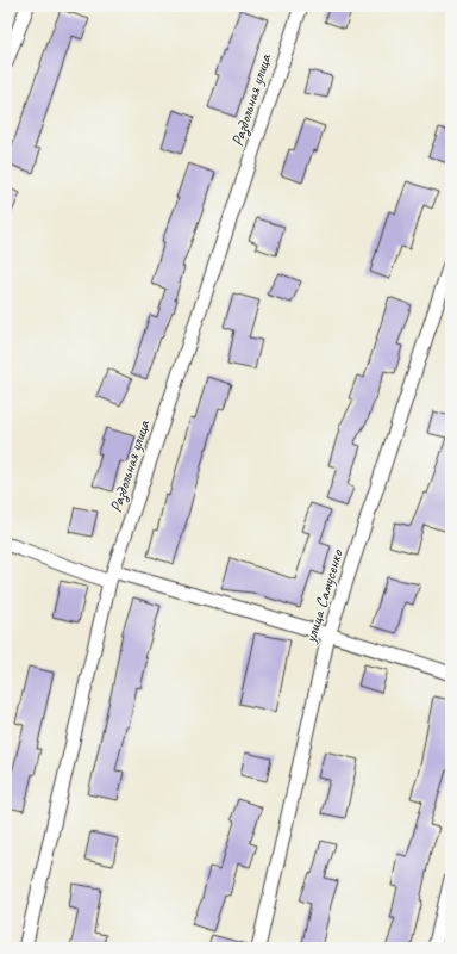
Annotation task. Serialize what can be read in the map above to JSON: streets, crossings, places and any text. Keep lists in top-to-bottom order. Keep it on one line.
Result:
{"streets":{"street":["Раздольная улица","улица Самусенко"]}}
